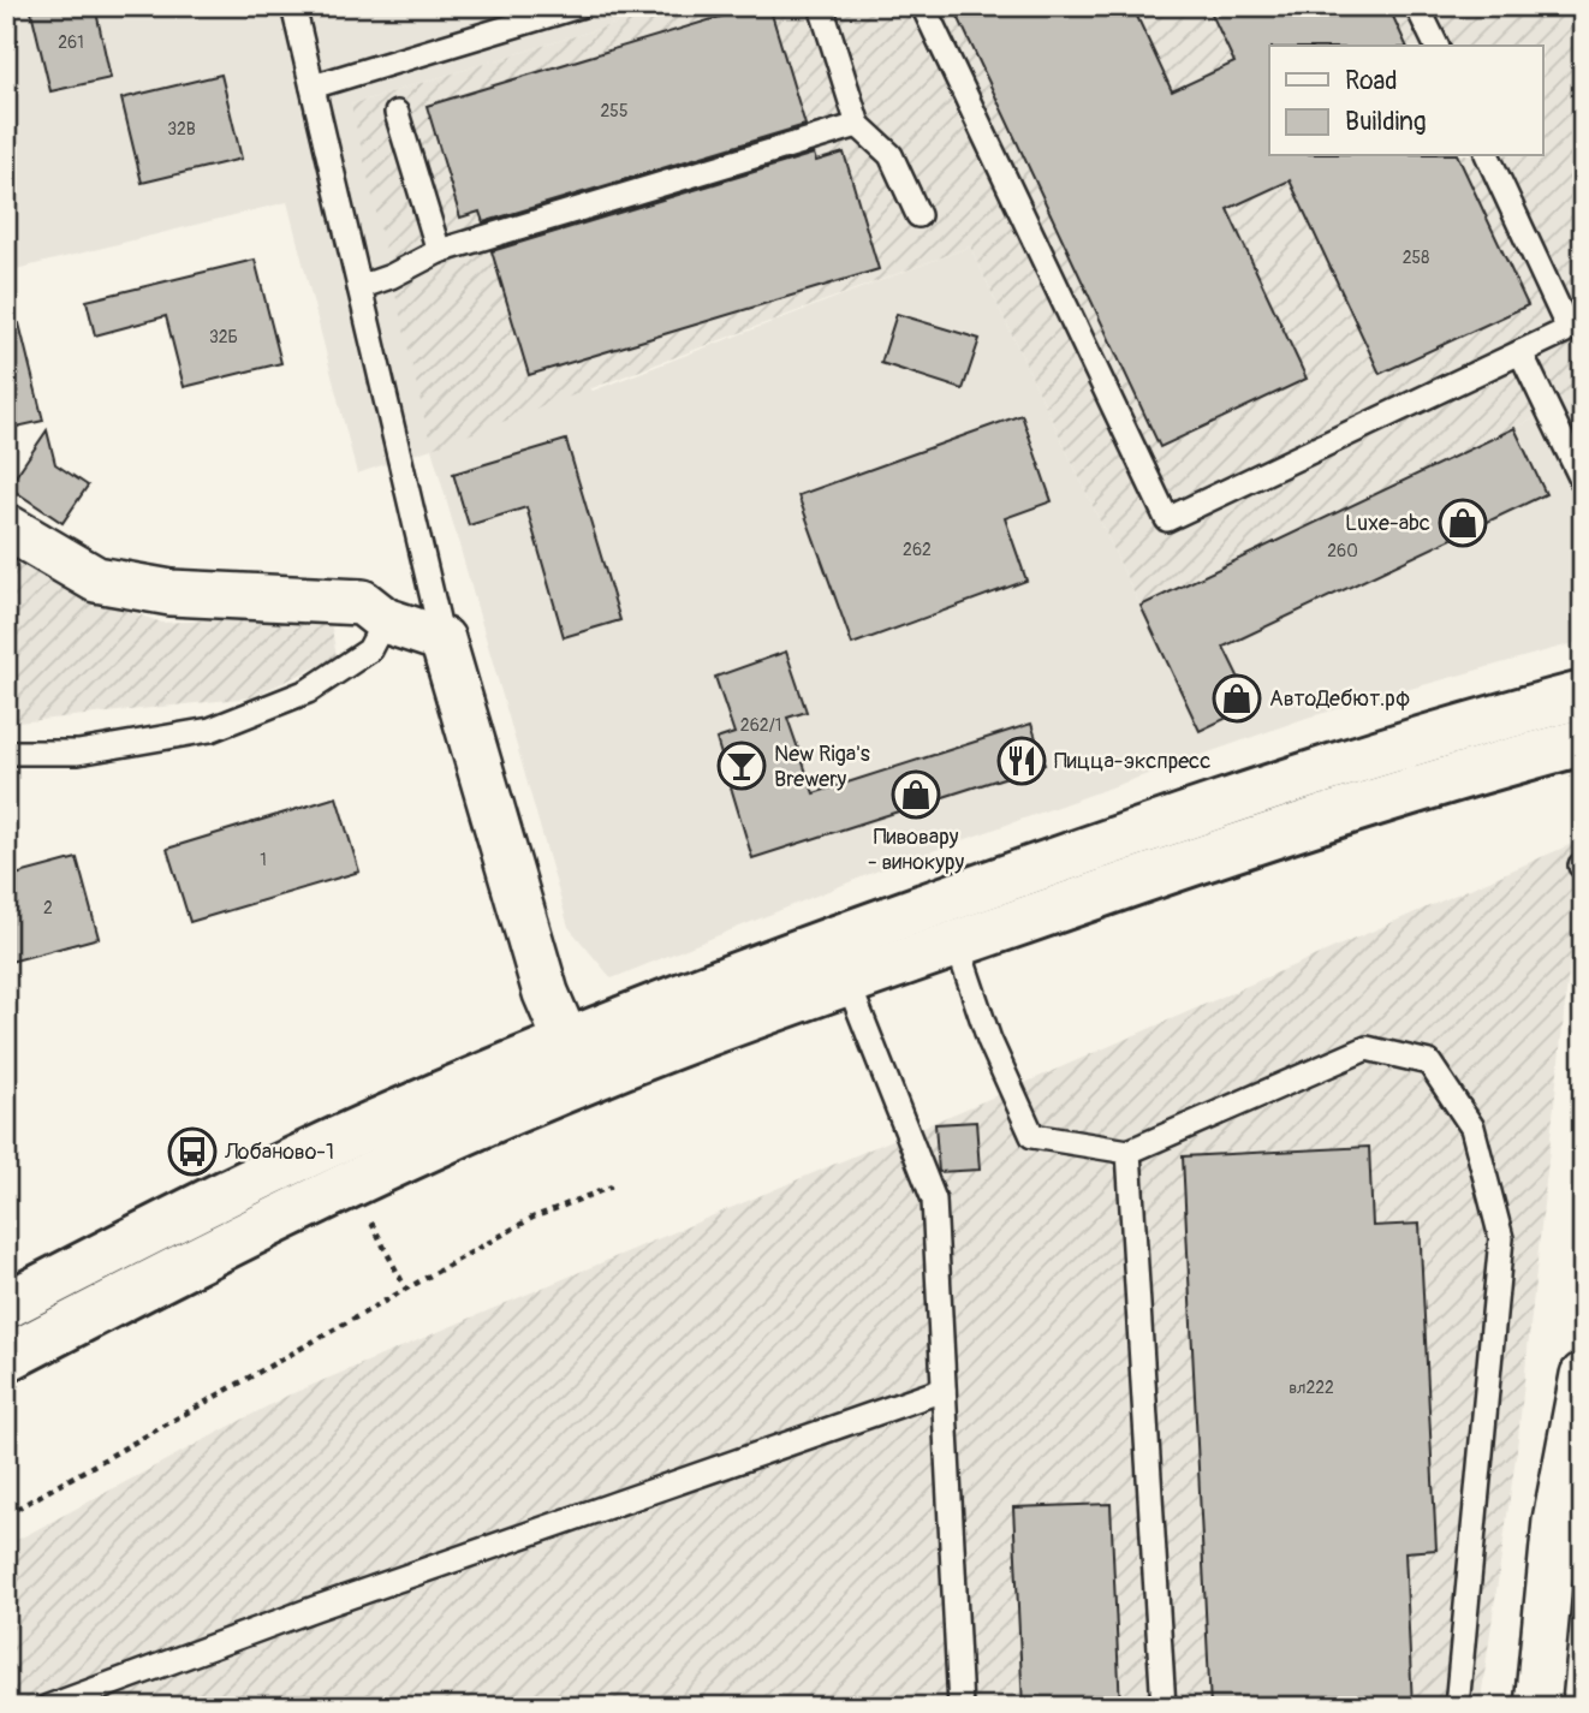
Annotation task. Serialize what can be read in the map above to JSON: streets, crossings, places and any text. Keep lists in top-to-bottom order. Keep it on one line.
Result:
{"places":{"shop":["Luxe-abc","АвтоДебют.рф","Пивовару - винокуру"],"restaurant":["Пицца-экспресс"],"bar":["New Riga's Brewery"],"bus stop":["Лобаново-1"]},"house_numbers":["261","255","32В","258","32Б","262","260","262/1","1","2","вл222"],"legend":["Road","Building"]}
